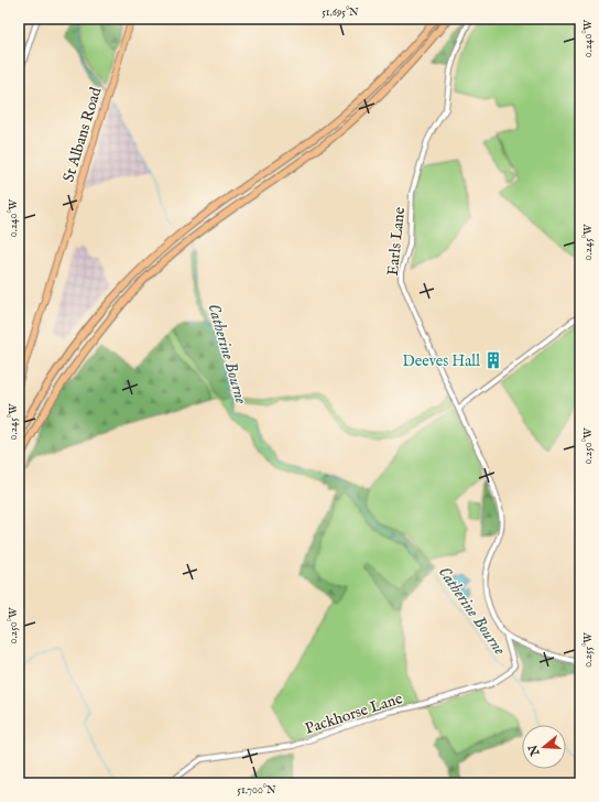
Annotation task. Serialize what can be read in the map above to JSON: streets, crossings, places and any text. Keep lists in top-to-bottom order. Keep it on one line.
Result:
{"streets":{"main road":["St Albans Road"],"street":["Earls Lane","Packhorse Lane"]},"crossings":[["Earls Lane","Packhorse Lane"]],"water":["Catherine Bourne"],"places":{"building":["Deeves Hall"]},"north":"left","coordinates":["51.695°N","0.240°W","0.245°W","0.250°W","0.255°W","51.700°N"]}
